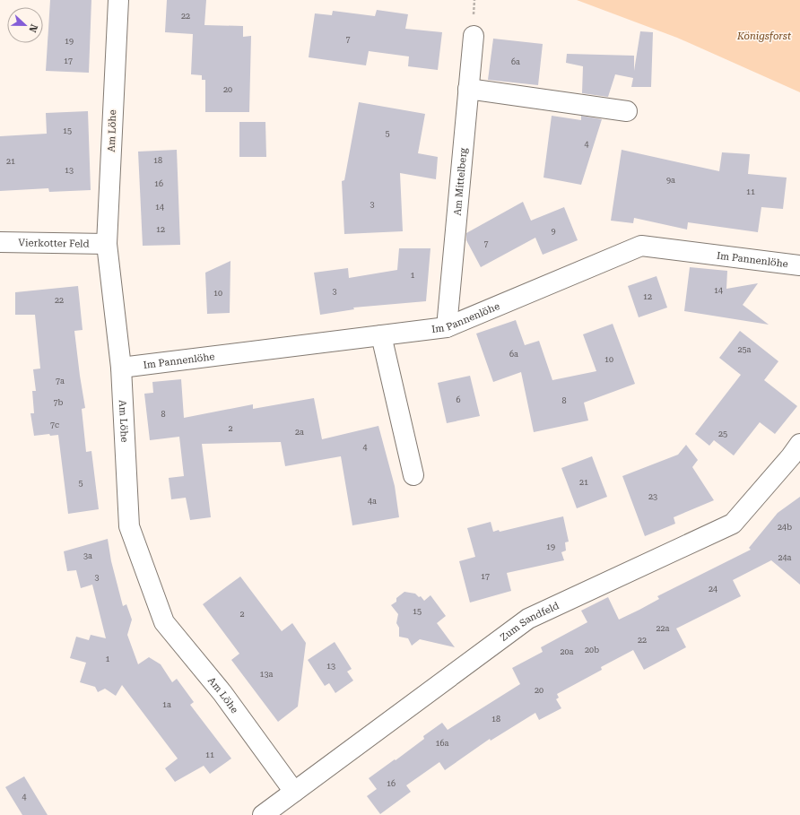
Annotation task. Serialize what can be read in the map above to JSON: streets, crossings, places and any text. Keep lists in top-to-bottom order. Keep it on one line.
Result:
{"streets":{"street":["Am Löhe","Am Mittelberg","Vierkotter Feld","Im Pannenlöhe","Zum Sandfeld"]},"crossings":[["Am Löhe","Vierkotter Feld"],["Am Löhe","Im Pannenlöhe"],["Am Löhe","Zum Sandfeld"],["Am Mittelberg","Im Pannenlöhe"]],"parks":["Königsforst"],"house_numbers":["22","7","19","17","6a","20","15","5","4","18","21","13","9a","16","11","3","14","12","9","7","1","14","3","10","12","22","25a","6a","10","7a","6","8","7b","8","7c","2","2a","25","4","21","5","23","4a","24b","19","3a","24a","17","3","24","15","2","22a","22","20b","20a","1","13","13a","20","1a","18","16a","11","16","4"],"north":"right"}
